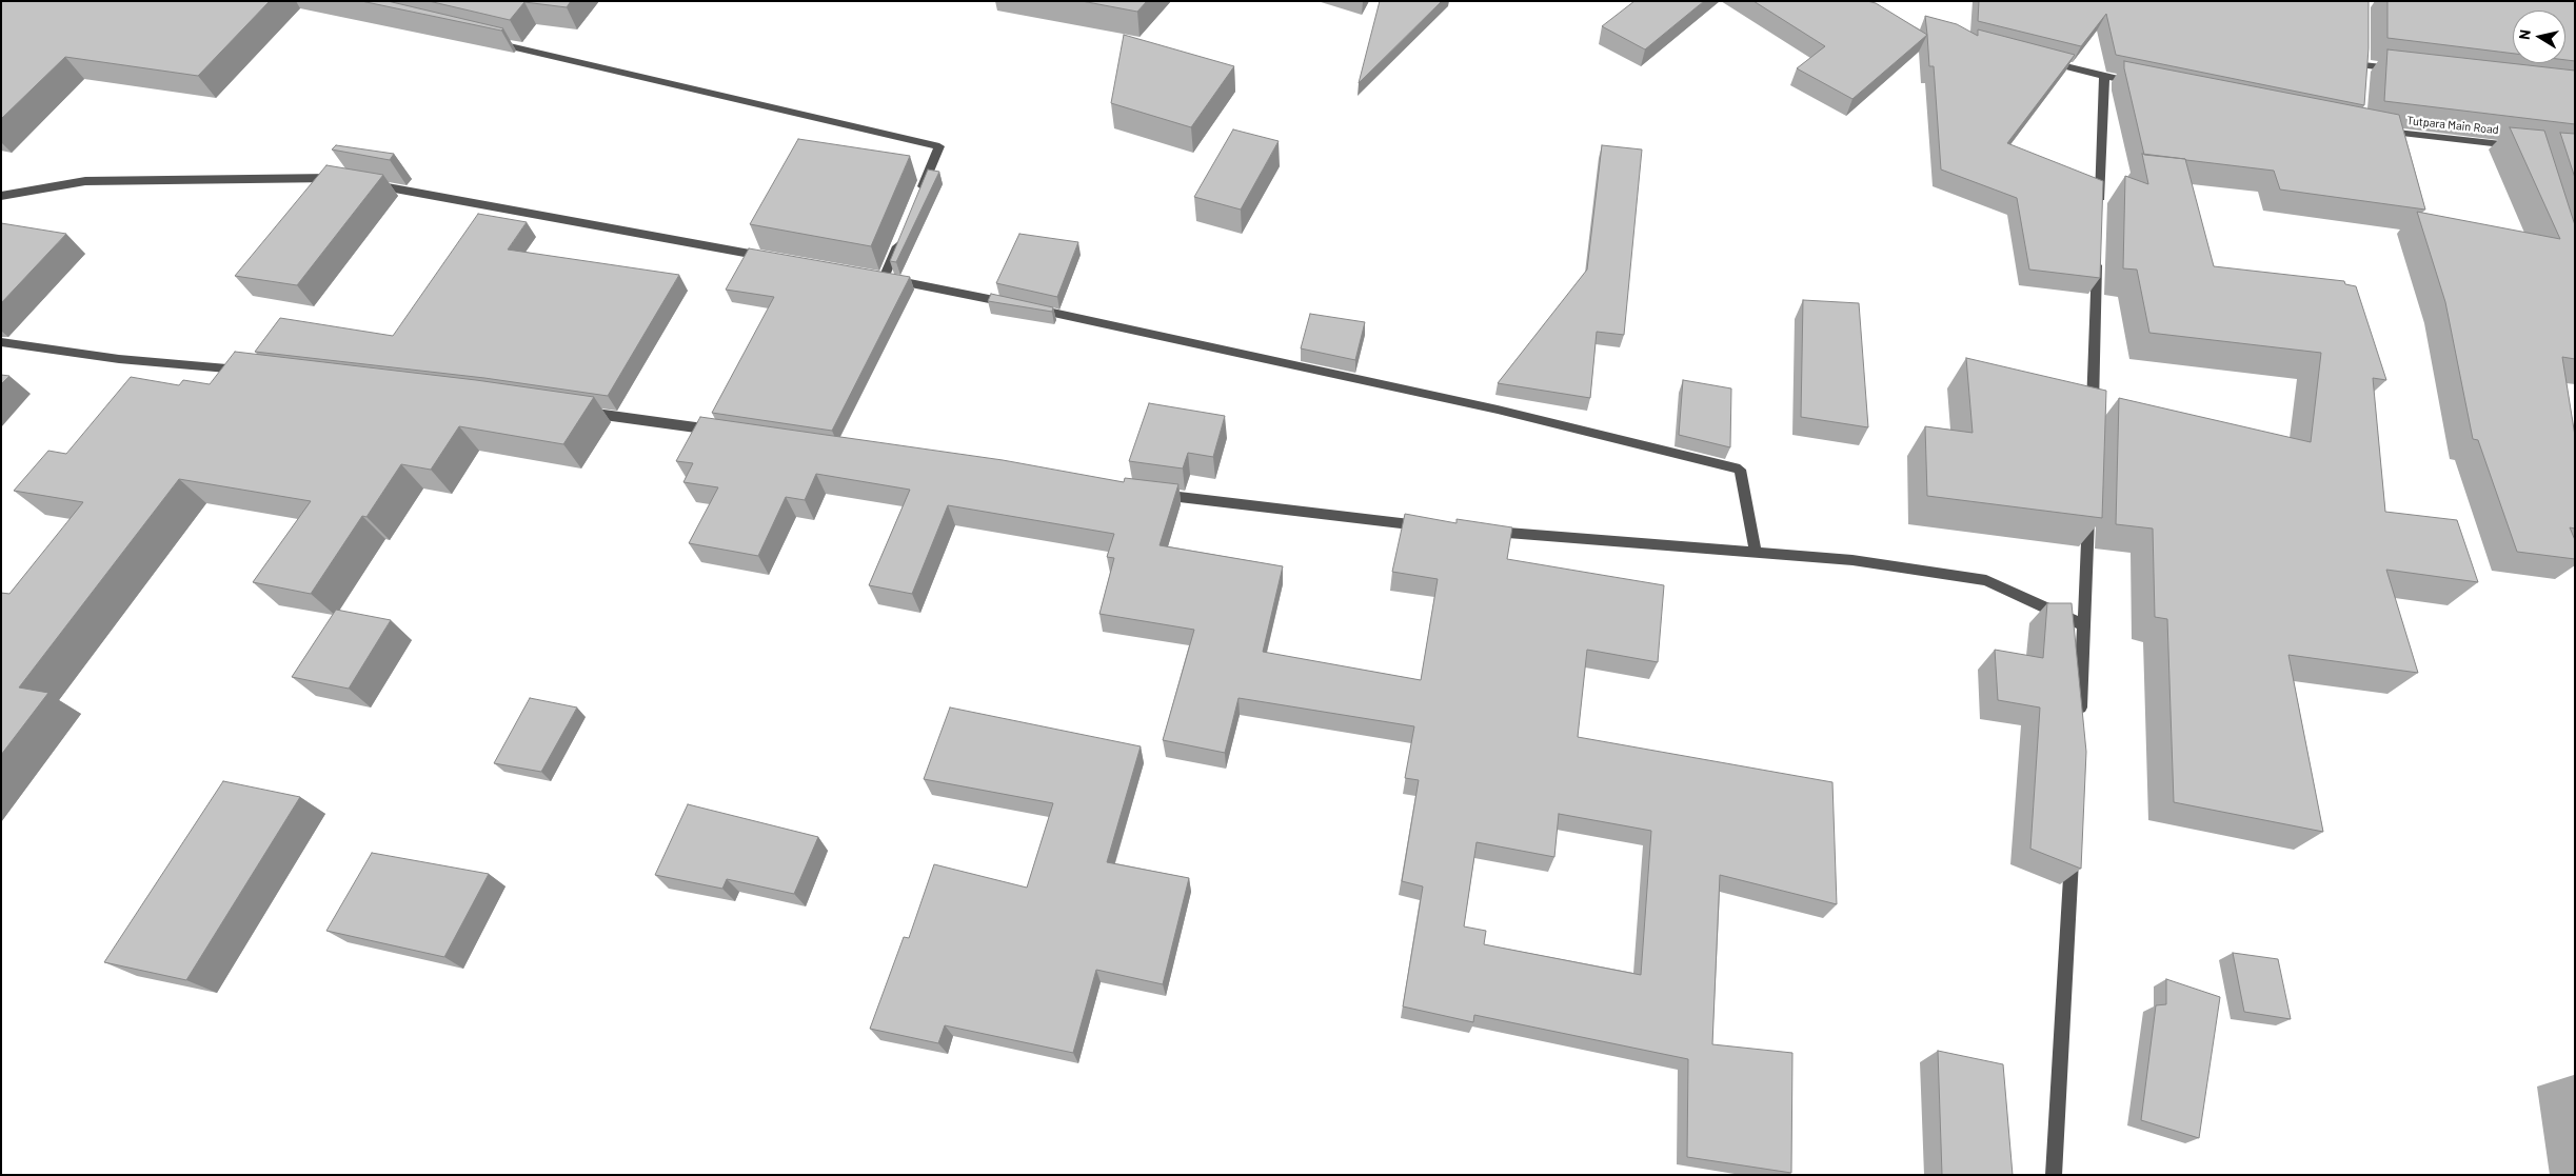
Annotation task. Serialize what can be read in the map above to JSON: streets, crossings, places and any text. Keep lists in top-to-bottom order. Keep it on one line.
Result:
{"streets":{"street":["Tutpara Main Road"]},"north":"left"}
